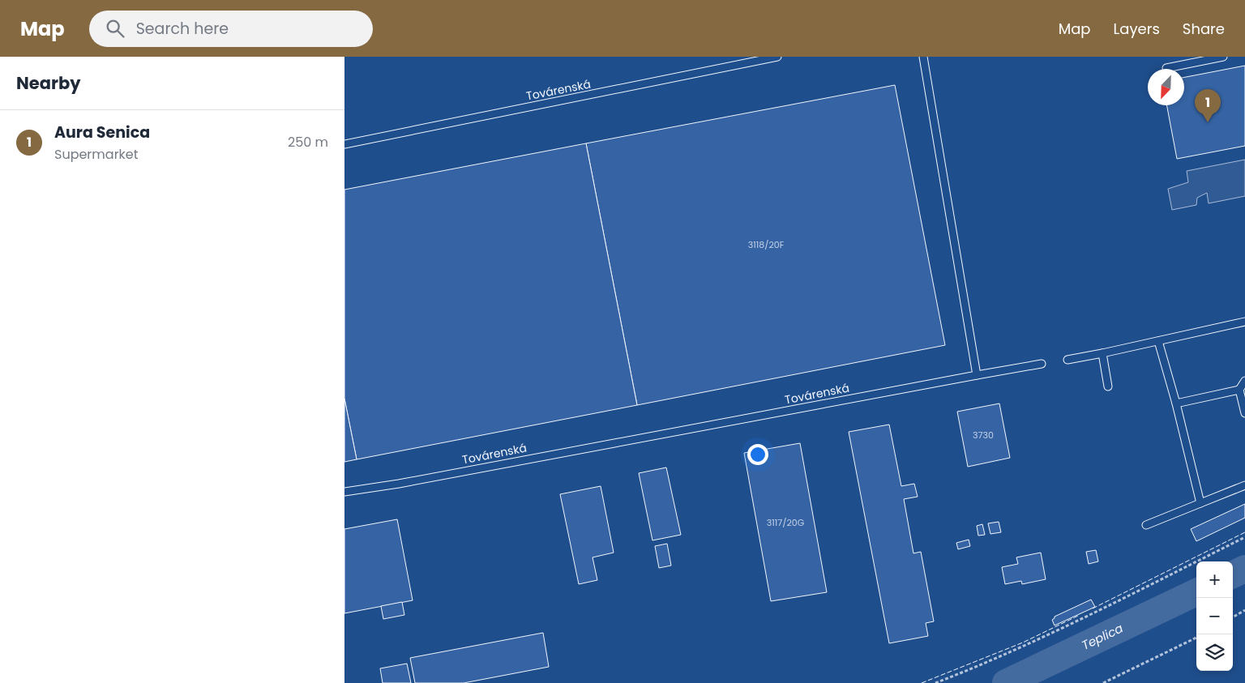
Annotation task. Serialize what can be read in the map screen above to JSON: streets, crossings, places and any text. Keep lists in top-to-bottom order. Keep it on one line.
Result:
{"streets":{"lane":["Továrenská"]},"water":["Teplica"],"house_numbers":["3118/20F","3730","3117/20G"],"north":"bottom left","page":{"header":"Map","search":"Search here","nav":["Map","Layers","Share"],"heading":"Nearby","pins":"1","list":[{"mark":"1","name":"Aura Senica","note":"Supermarket","value":"250 m"}],"map_buttons":["+","−"]}}
